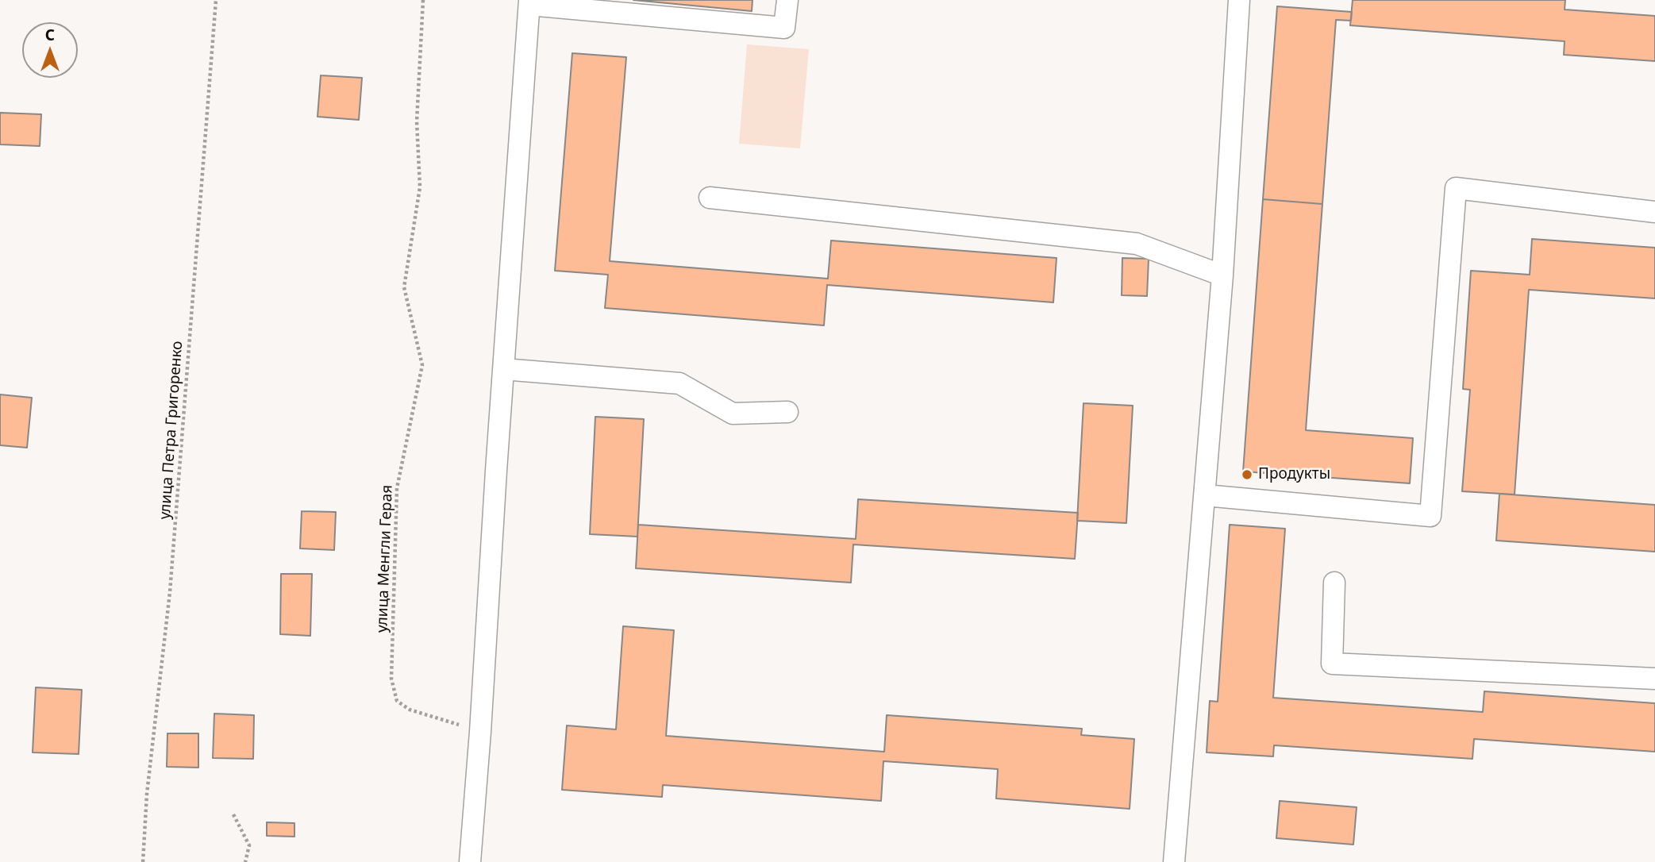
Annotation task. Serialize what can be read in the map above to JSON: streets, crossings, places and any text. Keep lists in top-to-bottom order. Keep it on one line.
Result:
{"streets":{"path":["улица Петра Григоренко","улица Менгли Герая"]},"places":["Продукты"],"north":"top"}
